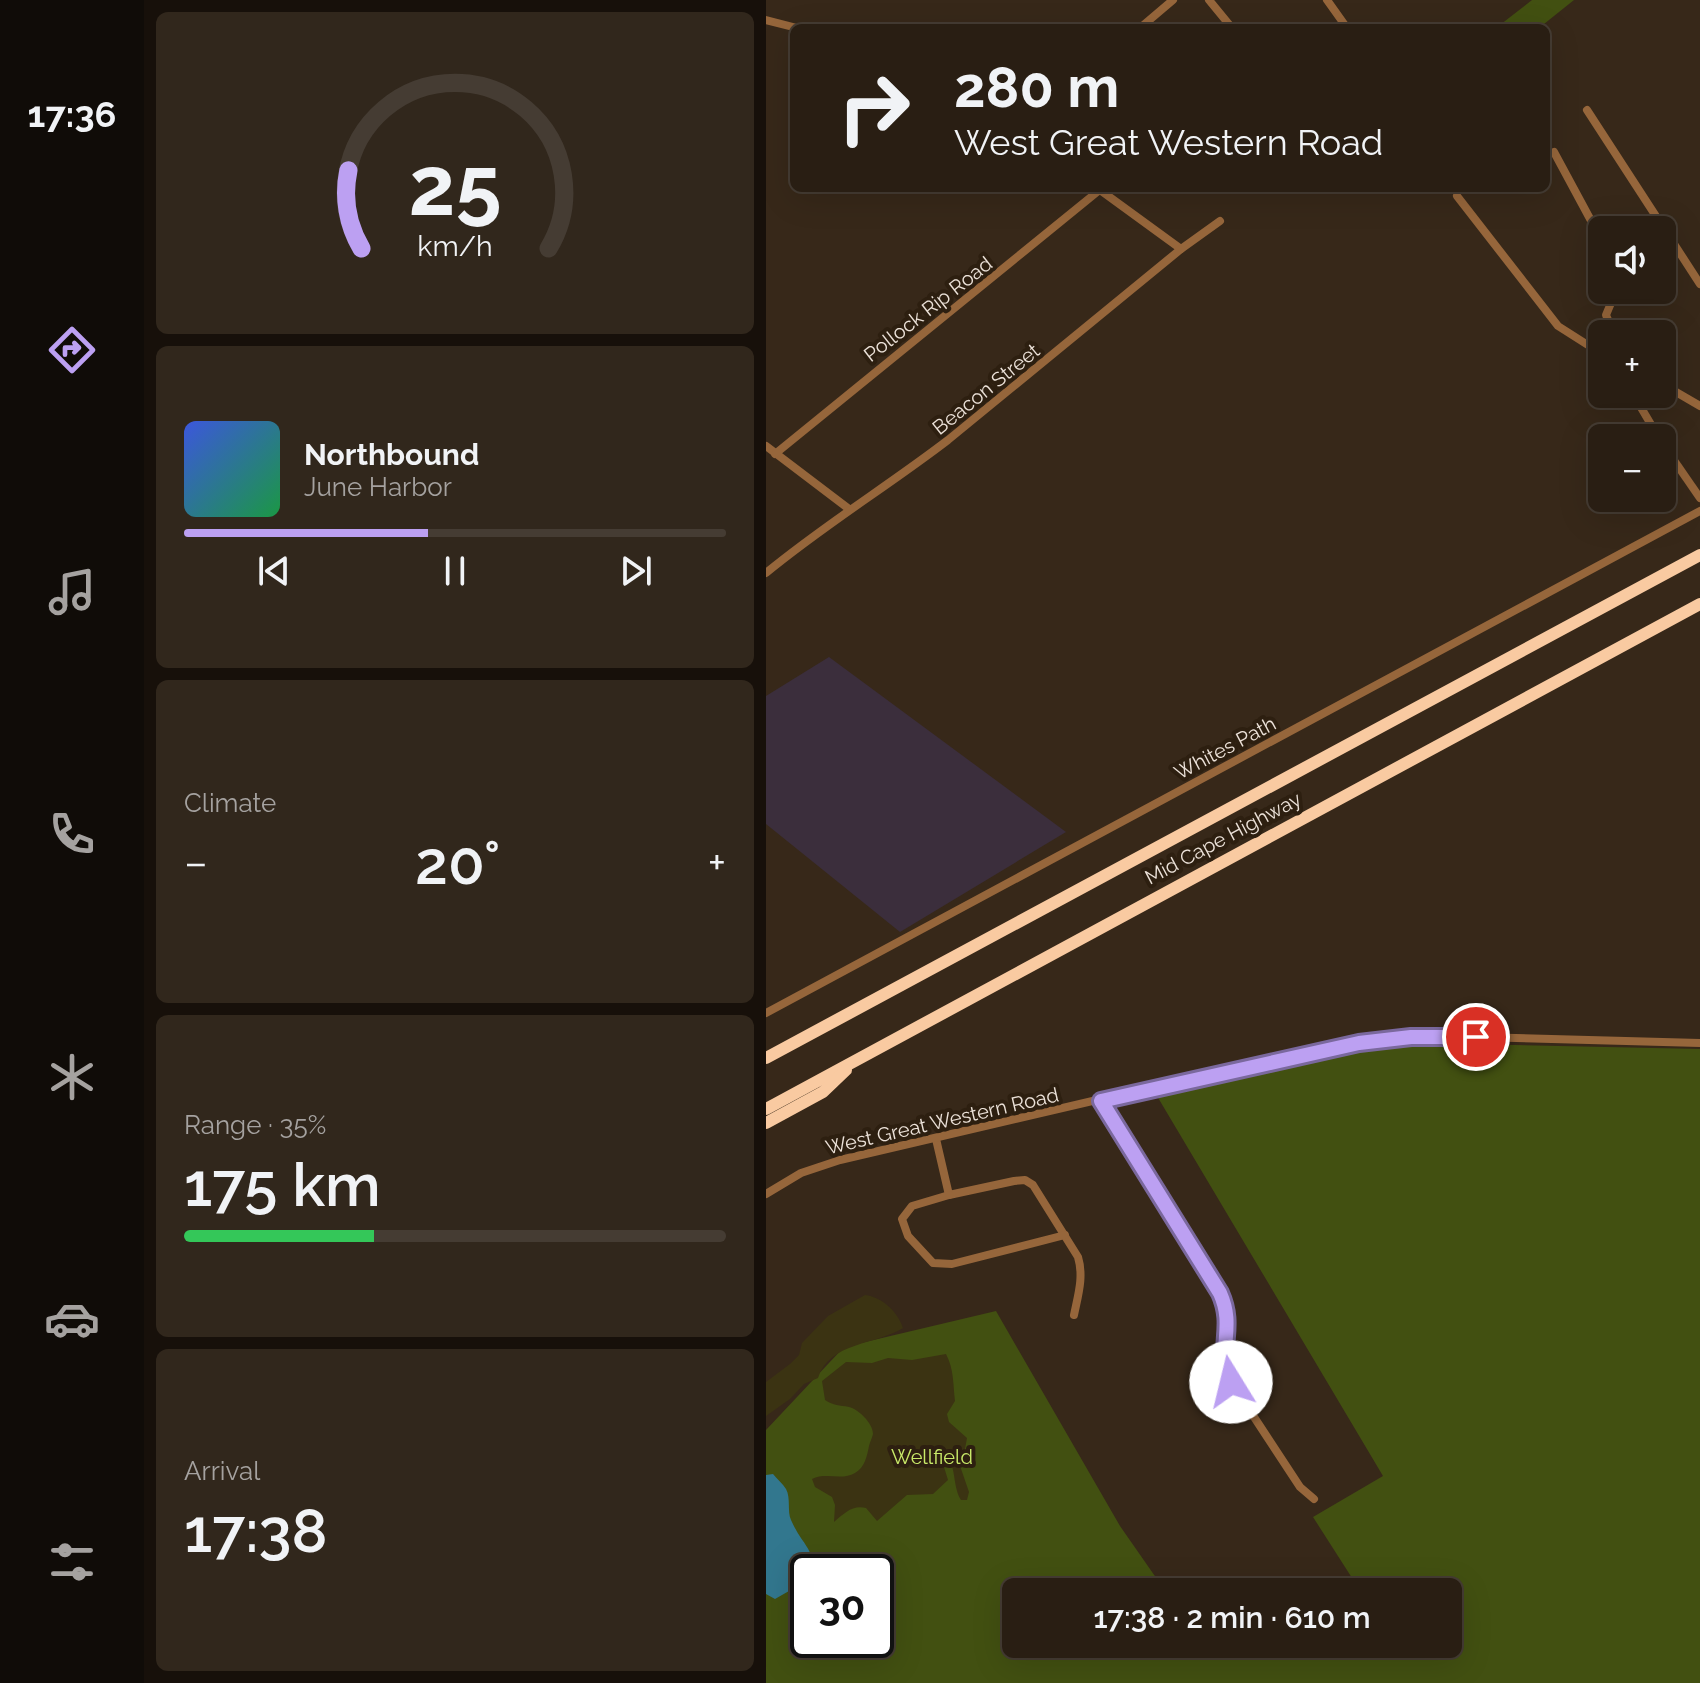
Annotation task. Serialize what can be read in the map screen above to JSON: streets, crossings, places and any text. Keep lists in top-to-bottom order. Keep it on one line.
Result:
{"streets":{"highway":["Mid Cape Highway"],"street":["Pollock Rip Road","Beacon Street","Whites Path","West Great Western Road"]},"parks":["Wellfield"],"page":{"tabs":"17:36","turn":["280 m","West Great Western Road"],"map_buttons":["+","−"],"song":["Northbound","June Harbor"],"tile":["Climate",["Range · 35%","175 km"],["Arrival","17:38"]],"heat":["−","20°","+"],"limit":"30","trip":"17:38 · 2 min · 610 m","gauge":["25","km/h"]}}
